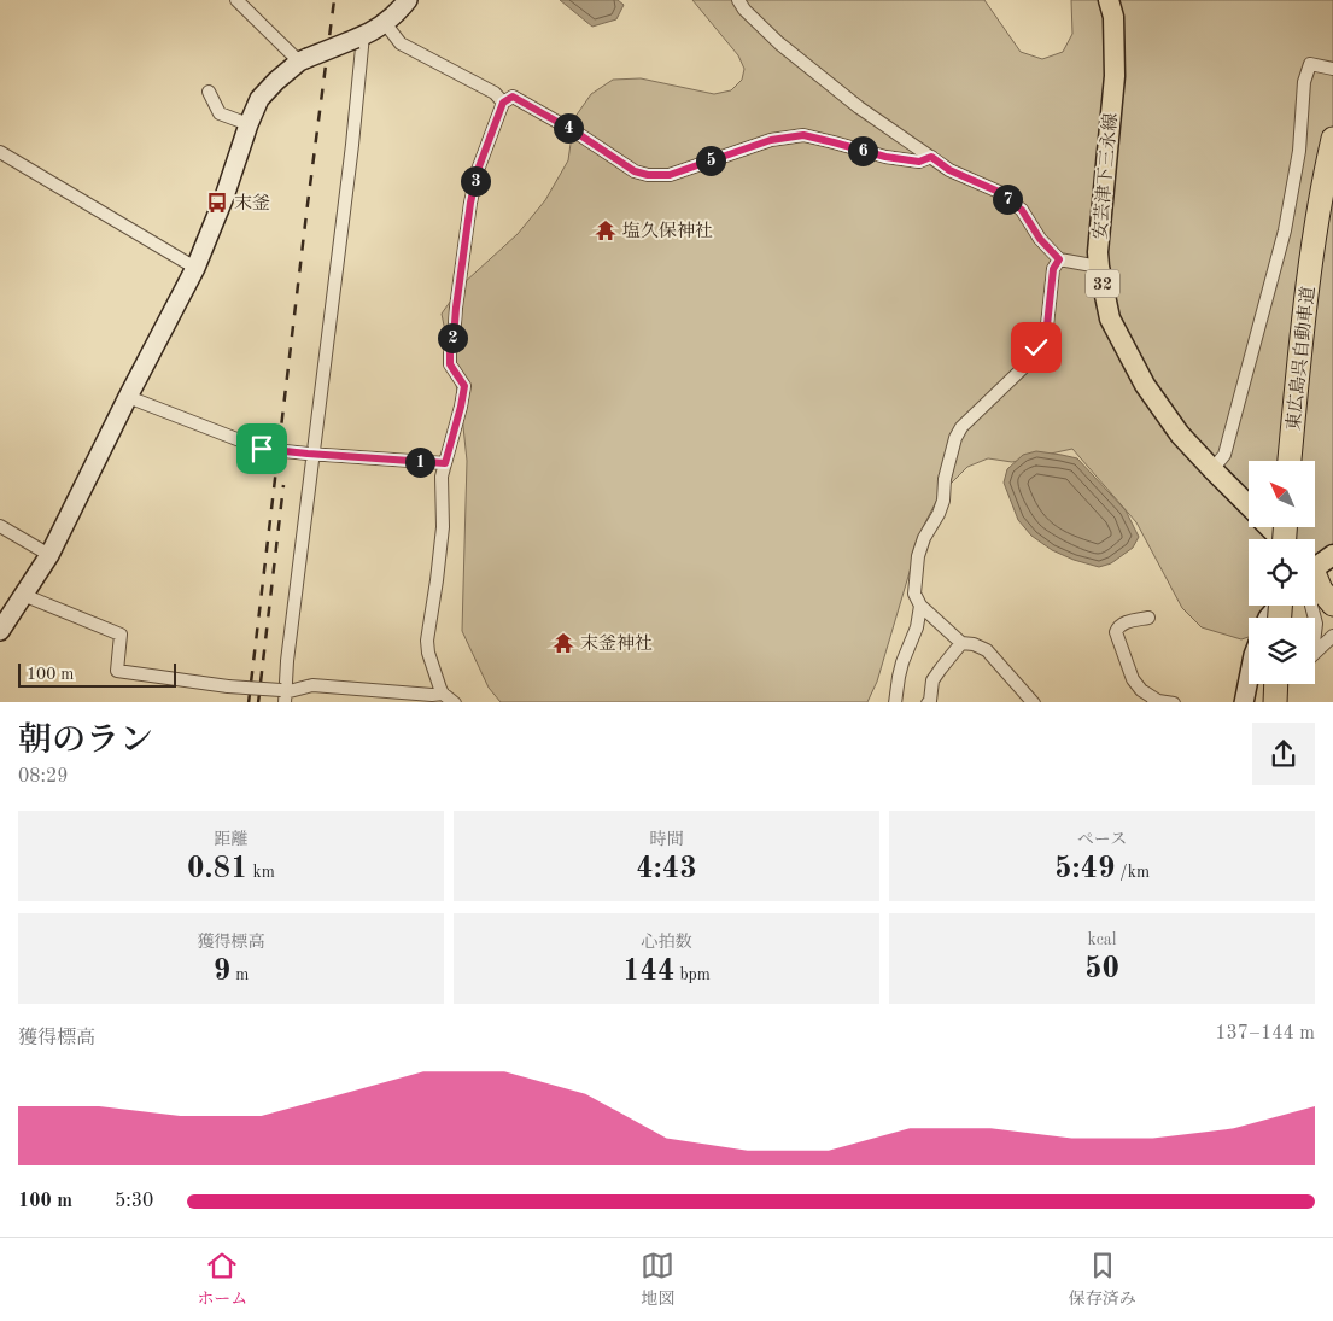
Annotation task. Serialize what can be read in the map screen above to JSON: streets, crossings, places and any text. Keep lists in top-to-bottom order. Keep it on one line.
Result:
{"streets":{"highway":["東広島呉自動車道"],"main road":["安芸津下三永線","32"]},"places":{"bus stop":["末釜"],"temple":["塩久保神社","末釜神社"]},"scale_bar":"100 m","north":"top left","page":{"pins":["4","6","5","3","7","2","1"],"scale":"100 m","heading":["朝のラン","08:29"],"stats":[["距離","0.81 km"],["時間","4:43"],["ペース","5:49 /km"],["獲得標高","9 m"],["心拍数","144 bpm"],["kcal","50"]],"chart":["獲得標高","137–144 m"],"list":[{"name":"100 m","note":"5:30"}],"tabs":["ホーム","地図","保存済み"]}}
